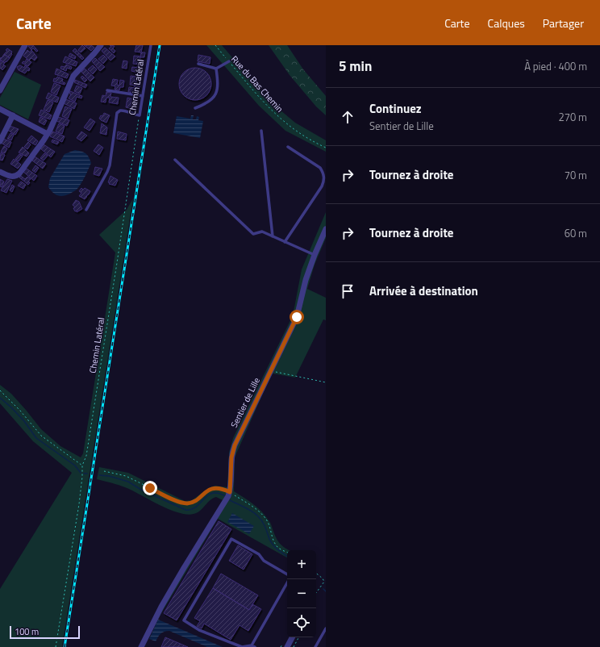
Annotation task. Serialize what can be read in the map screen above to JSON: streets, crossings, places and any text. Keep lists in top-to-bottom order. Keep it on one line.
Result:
{"streets":{"street":["Sentier de Lille"],"lane":["Chemin Latéral"],"path":["Rue du Bas Chemin"]},"scale_bar":"100 m","page":{"header":"Carte","nav":["Carte","Calques","Partager"],"heading":["5 min","À pied · 400 m"],"list":[["Continuez","Sentier de Lille","270 m"],["Tournez à droite","70 m"],["Tournez à droite","60 m"],"Arrivée à destination"],"map_buttons":["+","−"],"scale":"100 m"}}
